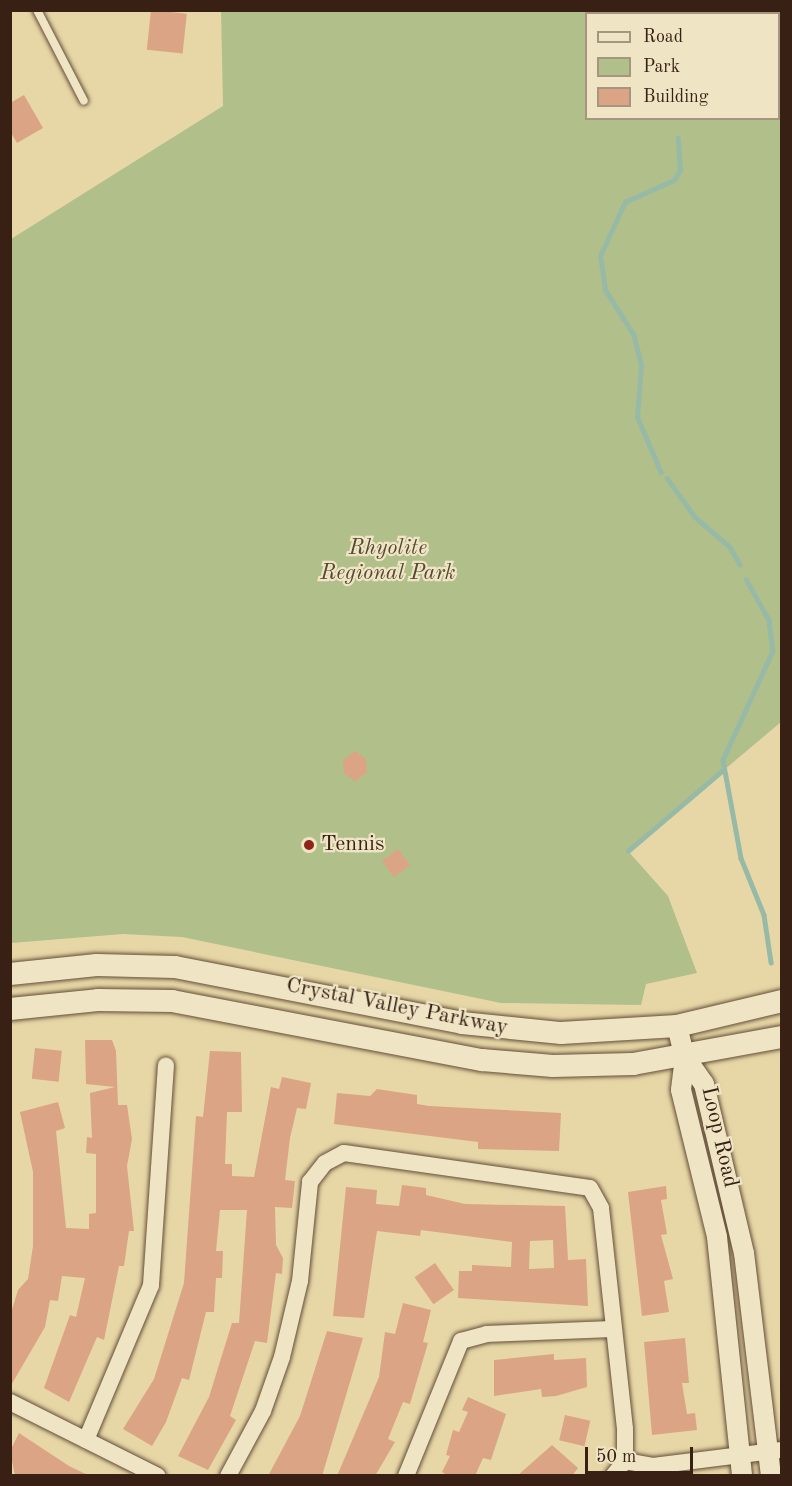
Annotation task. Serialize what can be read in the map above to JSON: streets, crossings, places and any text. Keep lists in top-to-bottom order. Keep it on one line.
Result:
{"streets":{"main road":["Crystal Valley Parkway"],"street":["Loop Road"]},"crossings":[["Crystal Valley Parkway","Loop Road"]],"parks":["Rhyolite Regional Park"],"places":["Tennis"],"legend":["Road","Park","Building"],"scale_bar":"50 m"}
